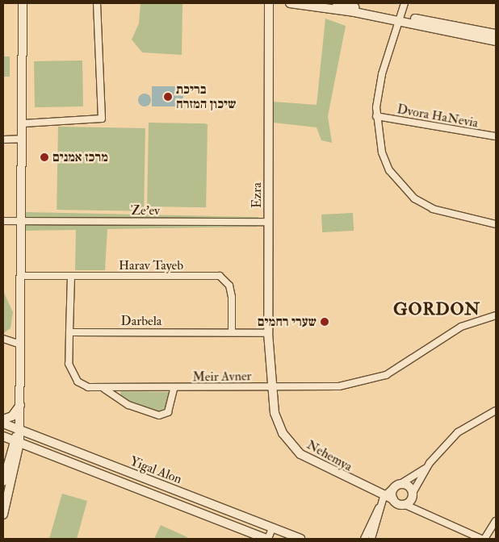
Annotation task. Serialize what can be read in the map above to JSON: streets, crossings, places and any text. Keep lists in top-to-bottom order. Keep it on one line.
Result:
{"streets":{"street":["Dvora HaNevia","Ezra","Ze'ev","Harav Tayeb","Darbela","Meir Avner","Nehemya","Yigal Alon"]},"crossings":[["Ezra","Ze'ev"],["Ezra","Darbela"],["Ezra","Meir Avner"],["Ezra","Nehemya"],["Harav Tayeb","Darbela"],["Darbela","Meir Avner"],["Meir Avner","Nehemya"]],"districts":["GORDON"],"places":["בריכת שיכון המזרח","מרכז אמנים","שערי רחמים"]}
